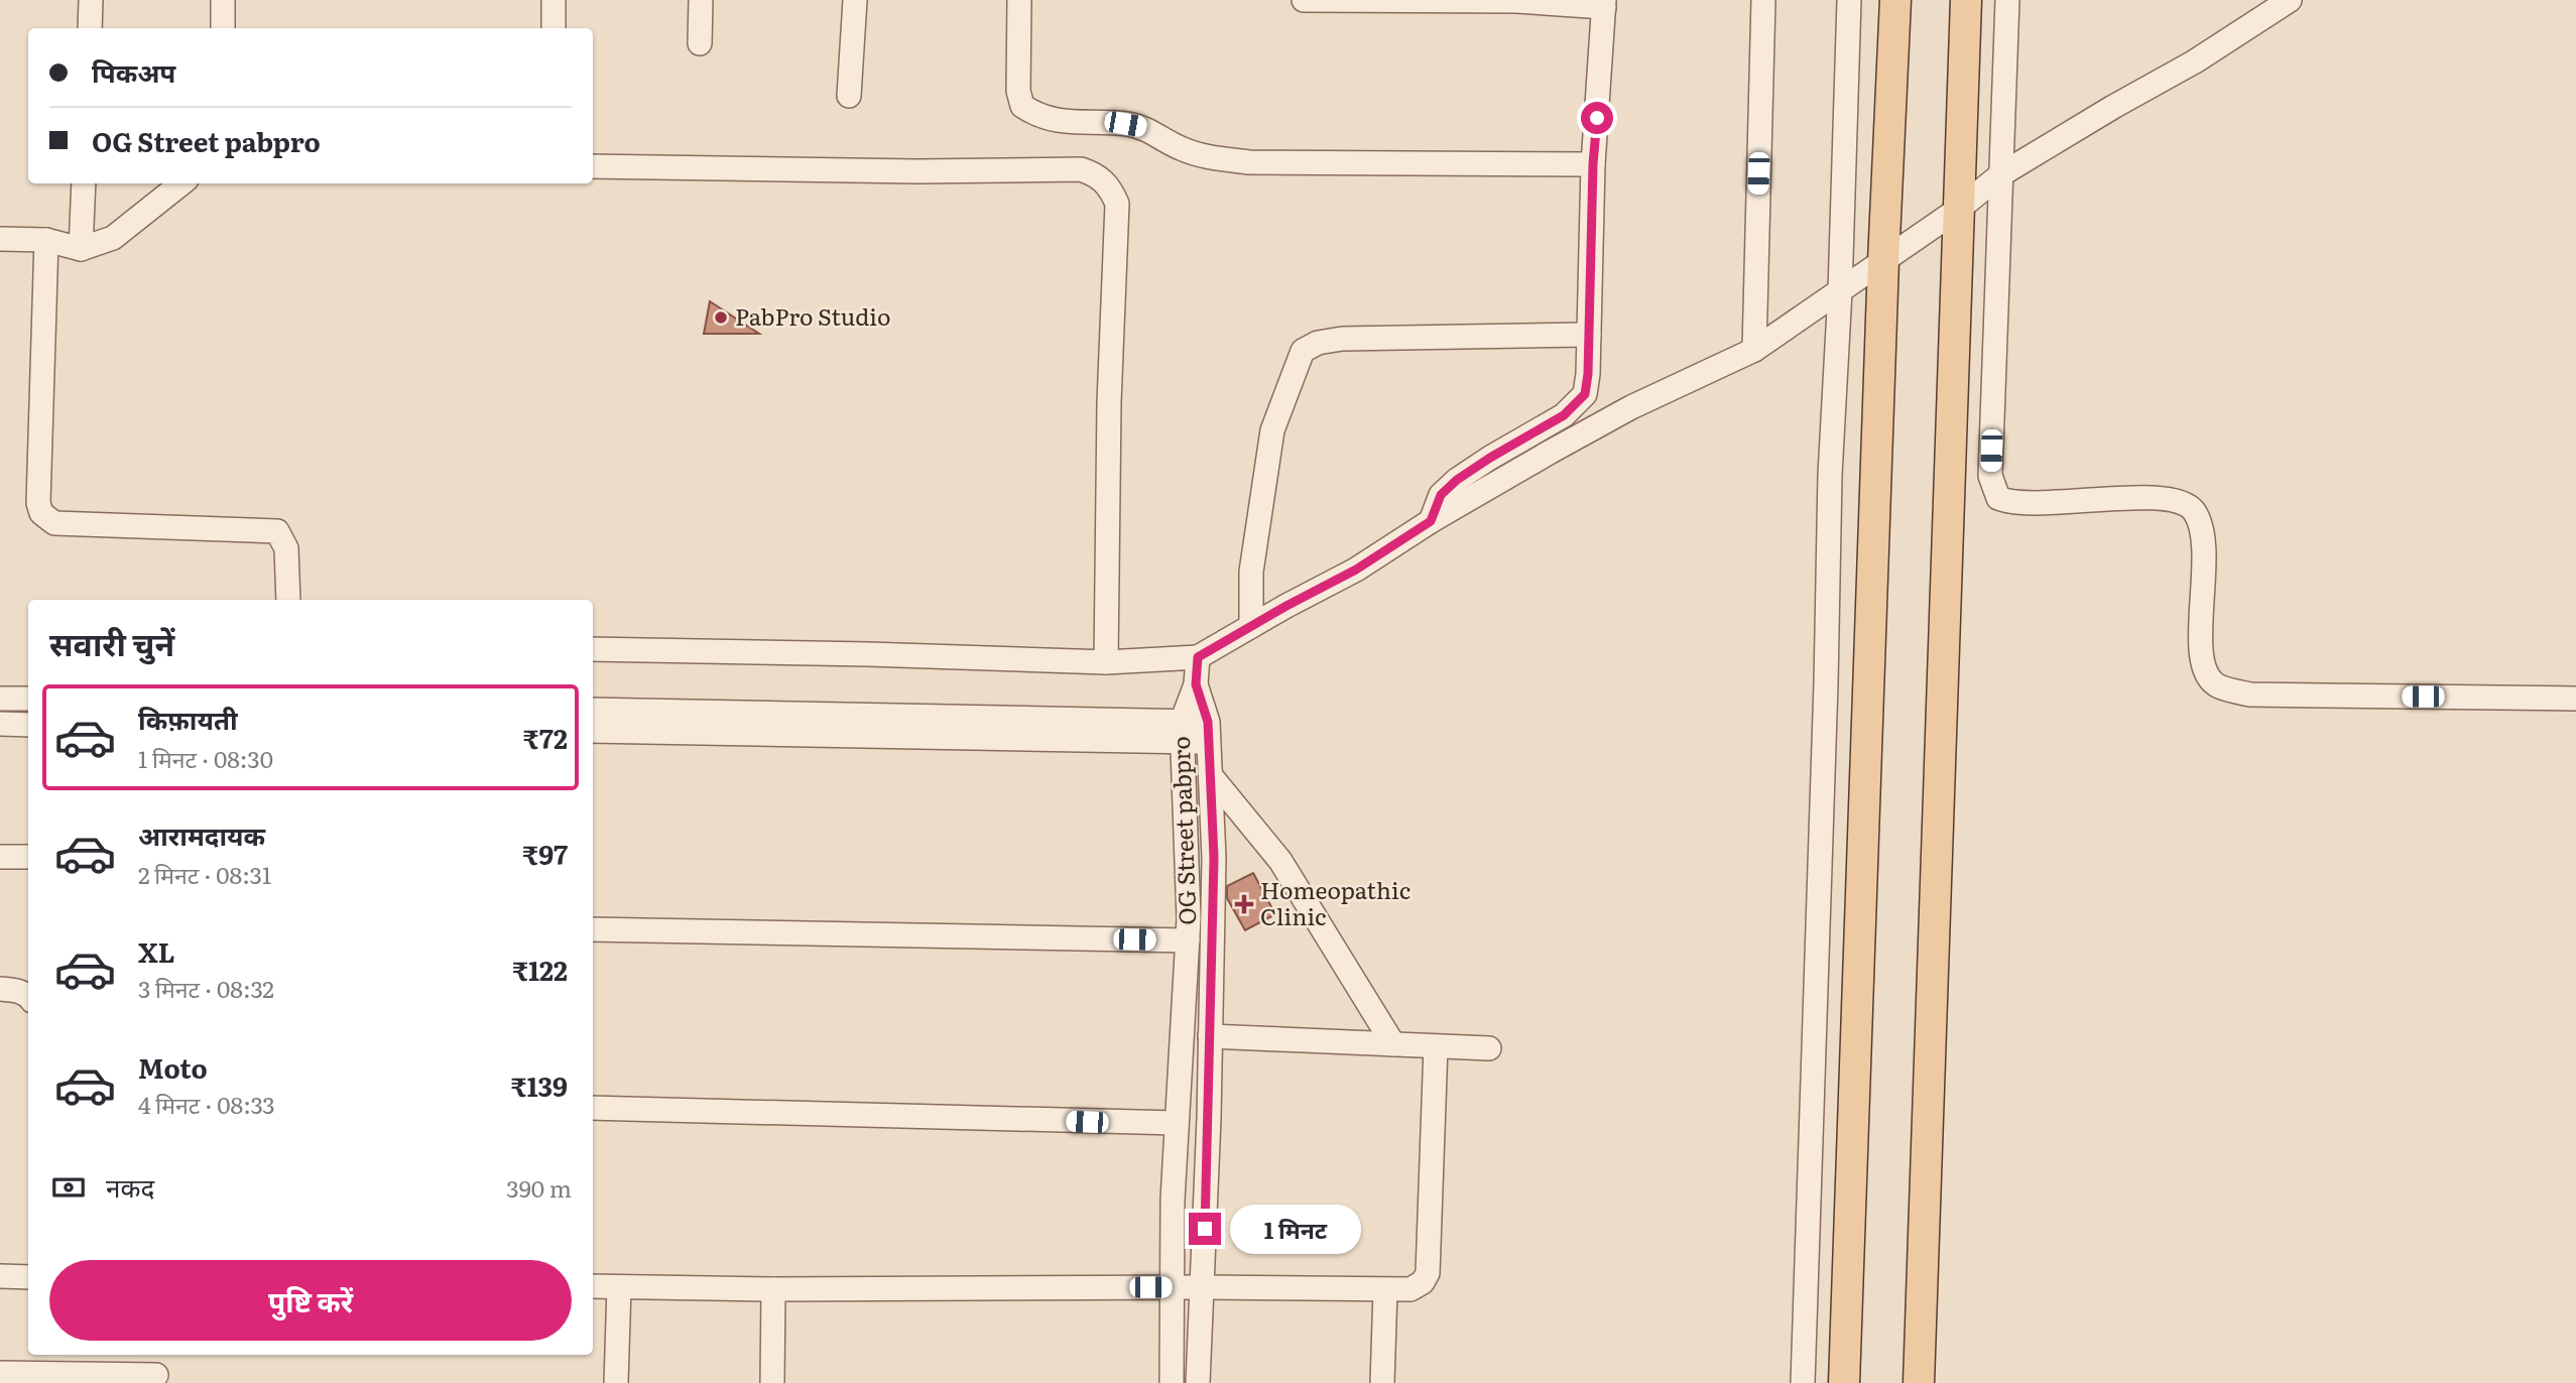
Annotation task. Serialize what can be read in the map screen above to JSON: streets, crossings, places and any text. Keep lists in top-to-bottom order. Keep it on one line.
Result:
{"streets":{"street":["OG Street pabpro"]},"places":{"other":["PabPro Studio"],"health":["Homeopathic Clinic"]},"page":{"banner":["पिकअप","OG Street pabpro"],"heading":"सवारी चुनें","list":[{"name":"किफ़ायती","note":"1 मिनट · 08:30","value":"₹72"},{"name":"आरामदायक","note":"2 मिनट · 08:31","value":"₹97"},{"name":"XL","note":"3 मिनट · 08:32","value":"₹122"},{"name":"Moto","note":"4 मिनट · 08:33","value":"₹139"}],"pay":["नकद","390 m"],"bubble":"1 मिनट","buttons":"पुष्टि करें"}}
